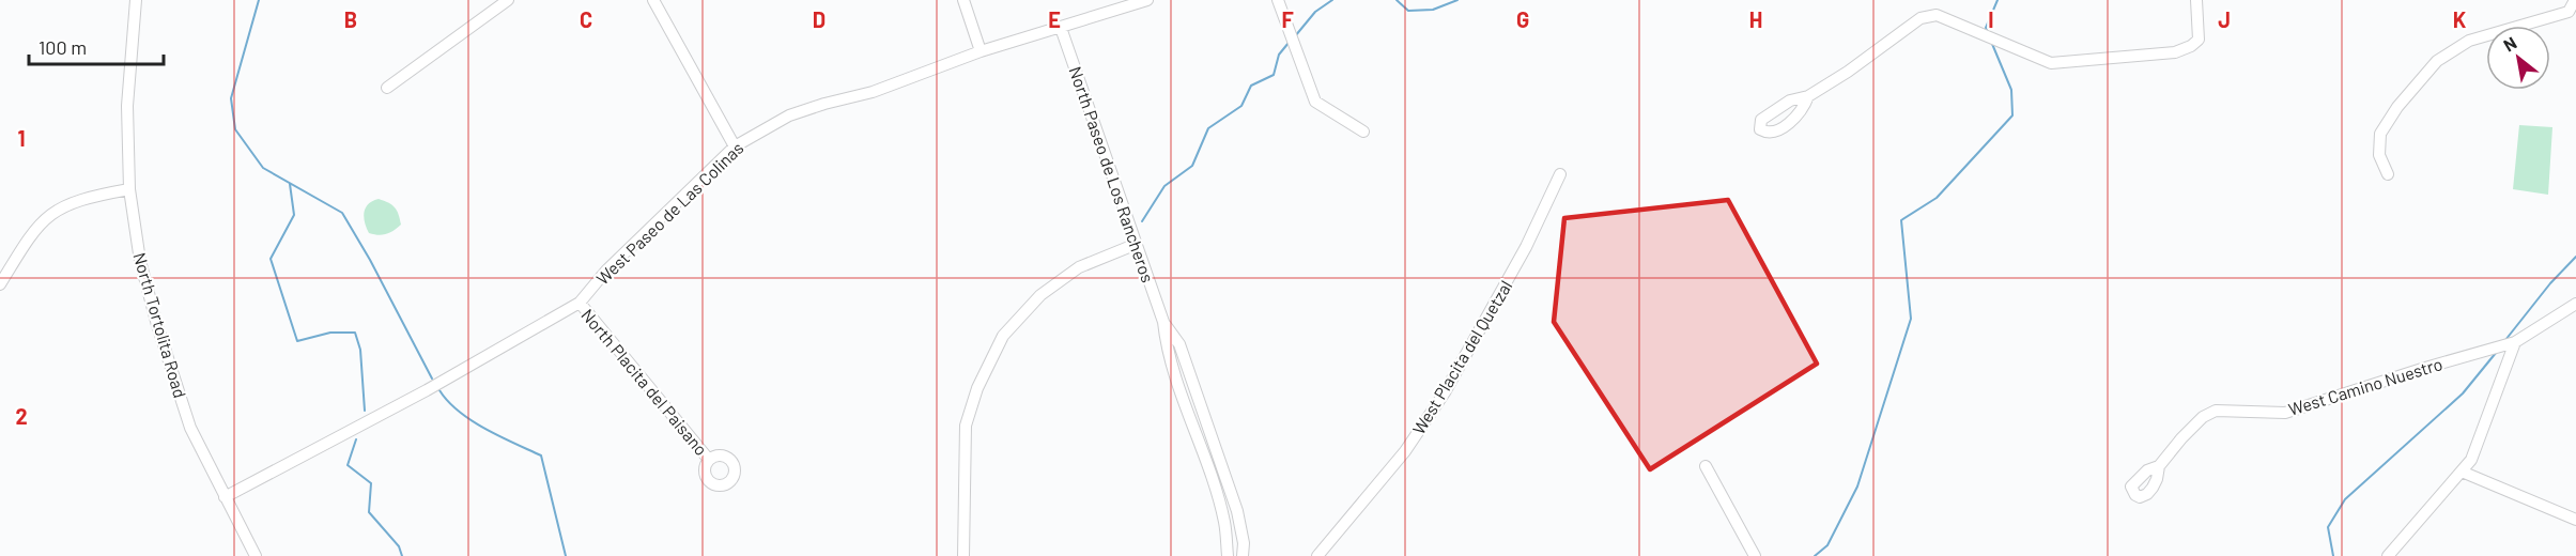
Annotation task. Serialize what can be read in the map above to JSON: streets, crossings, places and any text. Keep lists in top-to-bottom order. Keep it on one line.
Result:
{"streets":{"street":["North Paseo de Los Rancheros","West Paseo de Las Colinas","North Tortolita Road","West Placita del Quetzal","North Placita del Paisano","West Camino Nuestro"]},"crossings":[["North Paseo de Los Rancheros","West Paseo de Las Colinas"],["West Paseo de Las Colinas","North Tortolita Road"],["West Paseo de Las Colinas","North Placita del Paisano"]],"scale_bar":"100 m","north":"top left","grid":{"columns":["B","C","D","E","F","G","H","I","J","K"],"rows":["1","2"]}}
